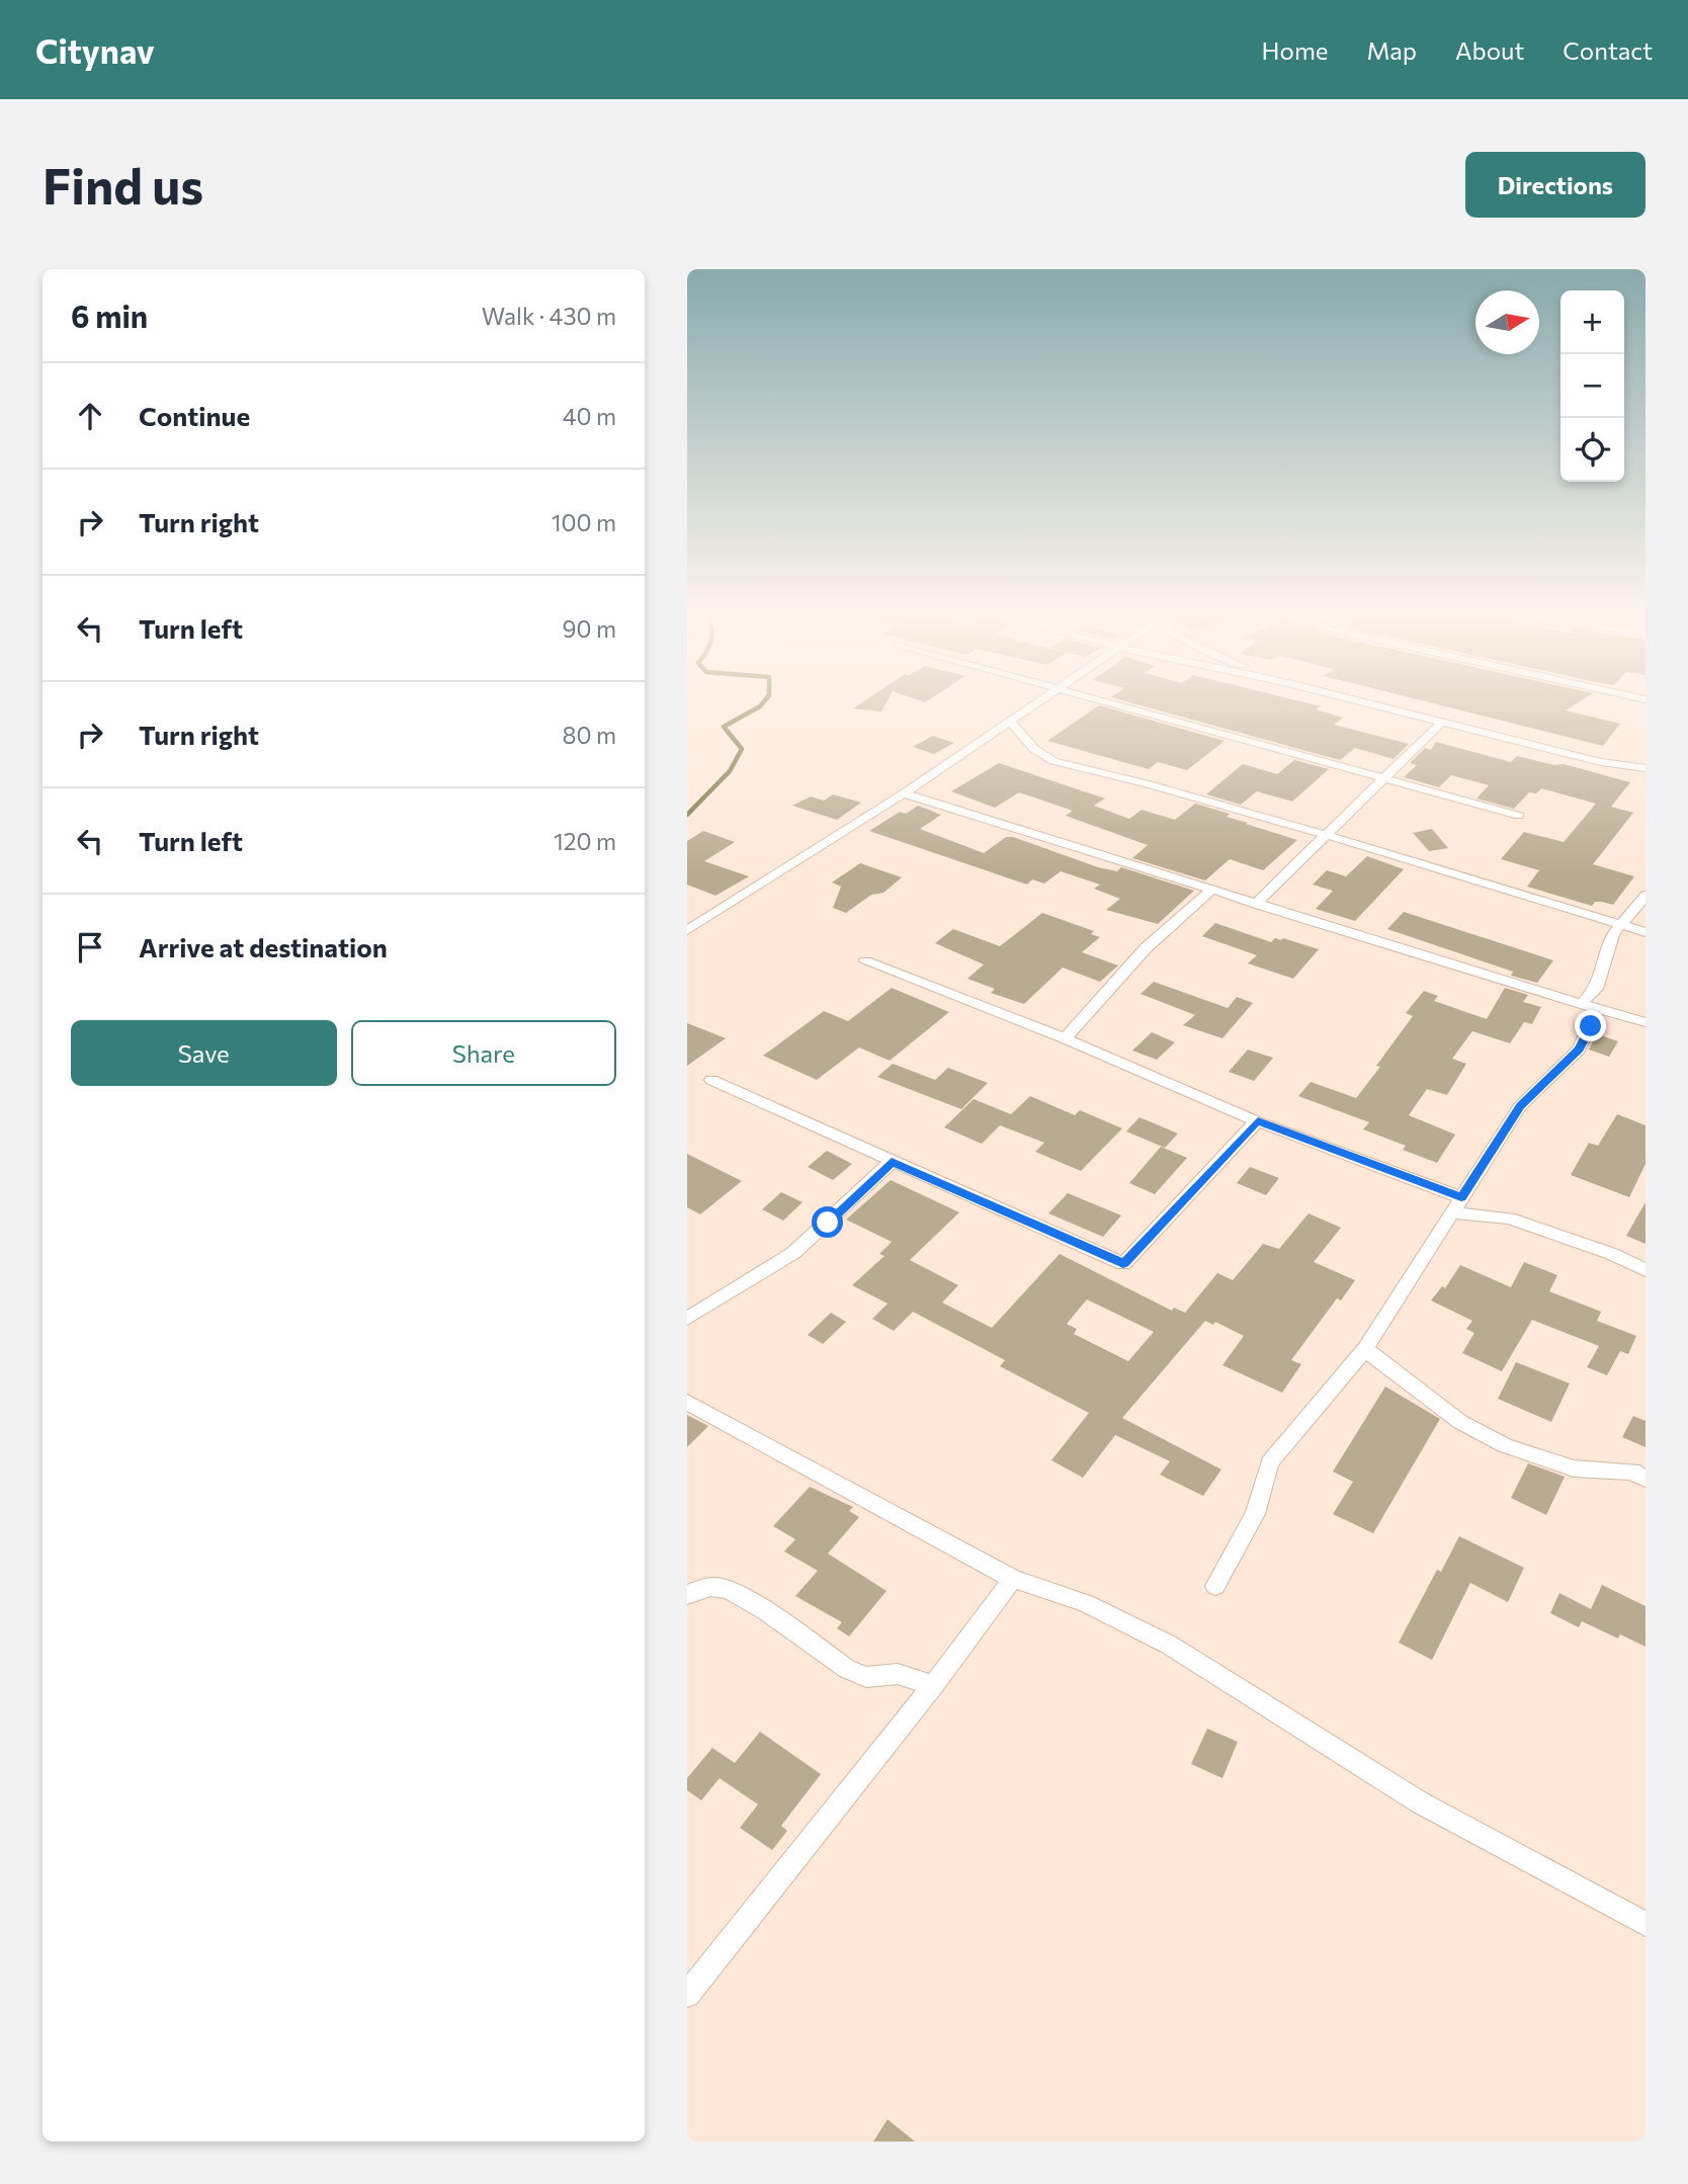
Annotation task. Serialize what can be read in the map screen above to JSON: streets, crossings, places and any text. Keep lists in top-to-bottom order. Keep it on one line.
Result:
{"north":"right","page":{"header":"Citynav","nav":["Home","Map","About","Contact"],"buttons":["Directions",["Save","Share"]],"title":"Find us","heading":["6 min","Walk · 430 m"],"map_buttons":["+","−"],"list":[["Continue","40 m"],["Turn right","100 m"],["Turn left","90 m"],["Turn right","80 m"],["Turn left","120 m"],"Arrive at destination"]}}
